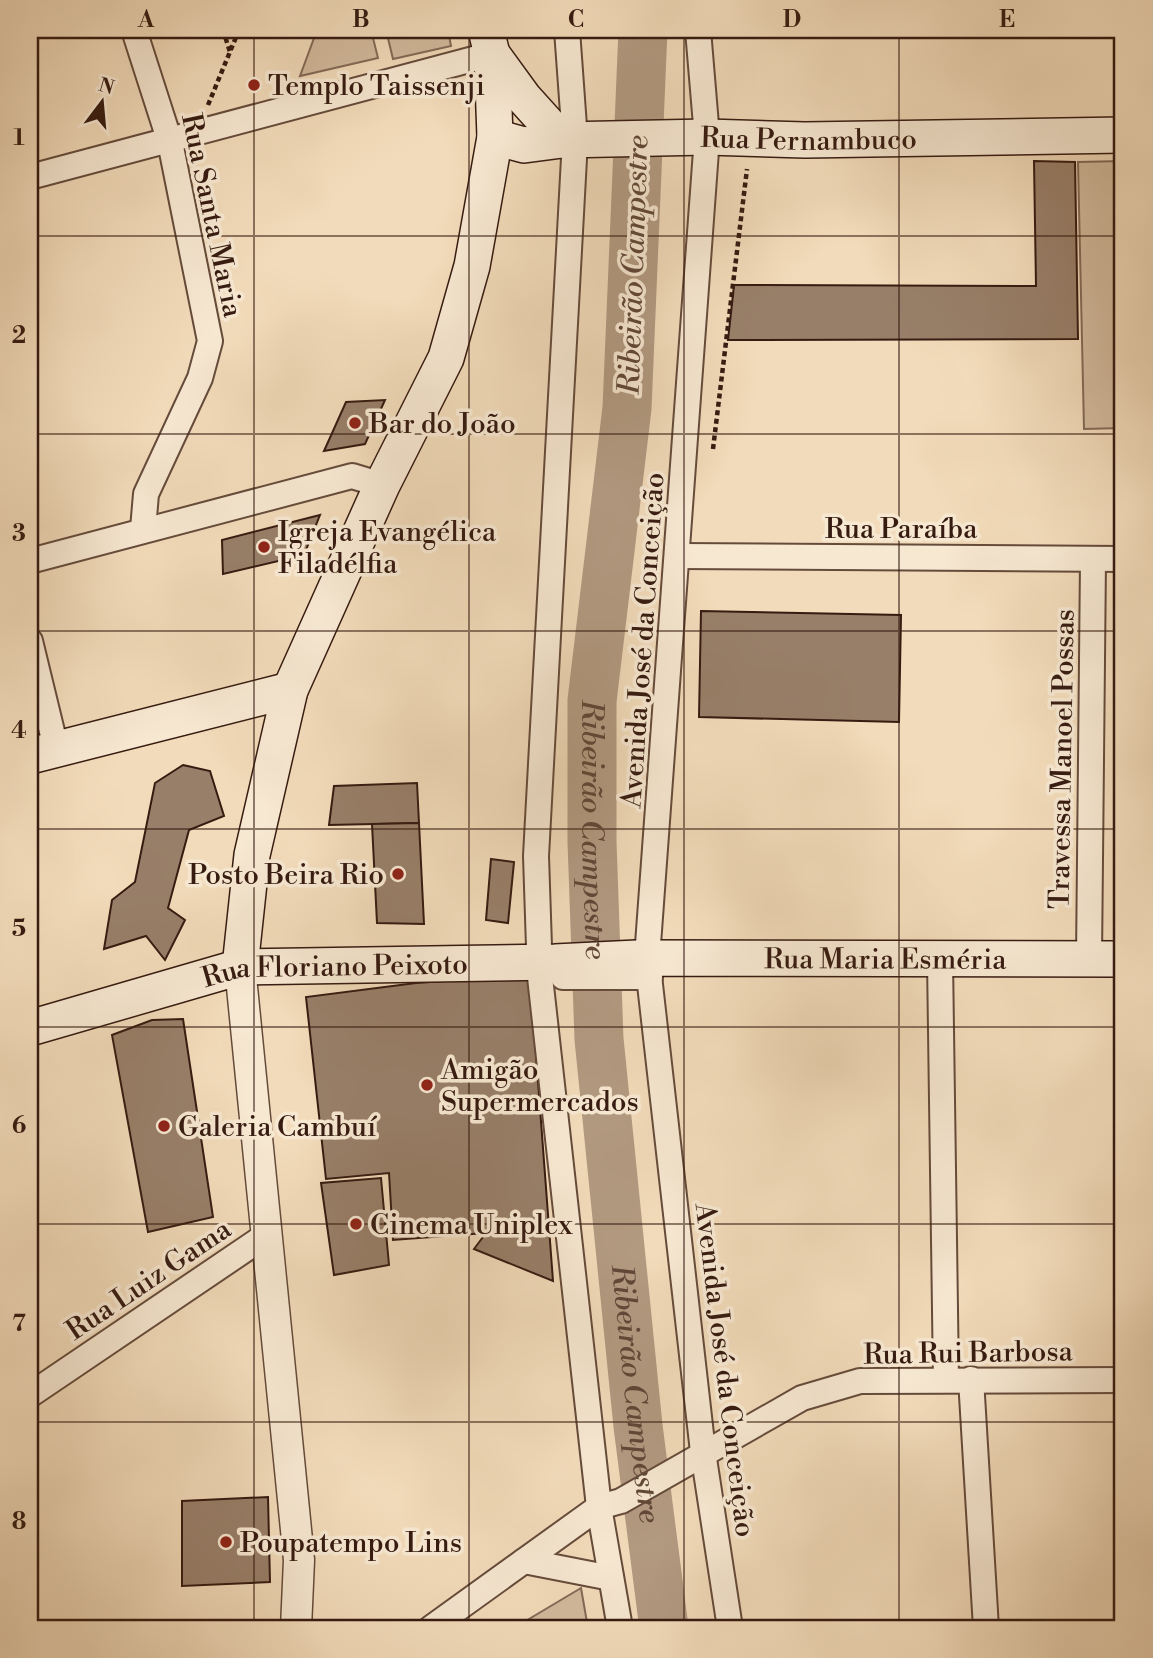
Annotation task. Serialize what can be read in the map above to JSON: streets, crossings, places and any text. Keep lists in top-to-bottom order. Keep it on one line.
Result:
{"streets":{"main road":["Rua Pernambuco","Rua Maria Esméria","Rua Floriano Peixoto"],"street":["Rua Santa Maria","Rua Paraíba","Avenida José da Conceição","Travessa Manoel Possas","Rua Luiz Gama","Rua Rui Barbosa"]},"crossings":[["Rua Pernambuco","Avenida José da Conceição"],["Rua Paraíba","Avenida José da Conceição"],["Rua Paraíba","Travessa Manoel Possas"],["Avenida José da Conceição","Rua Maria Esméria"],["Avenida José da Conceição","Rua Floriano Peixoto"],["Avenida José da Conceição","Rua Rui Barbosa"],["Travessa Manoel Possas","Rua Maria Esméria"],["Rua Maria Esméria","Rua Floriano Peixoto"]],"water":["Ribeirão Campestre"],"places":["Templo Taissenji","Bar do João","Igreja Evangélica Filadélfia","Posto Beira Rio","Amigão Supermercados","Galeria Cambuí","Cinema Uniplex","Poupatempo Lins"],"north":"top","grid":{"columns":["A","B","C","D","E"],"rows":["1","2","3","4","5","6","7","8"]}}
